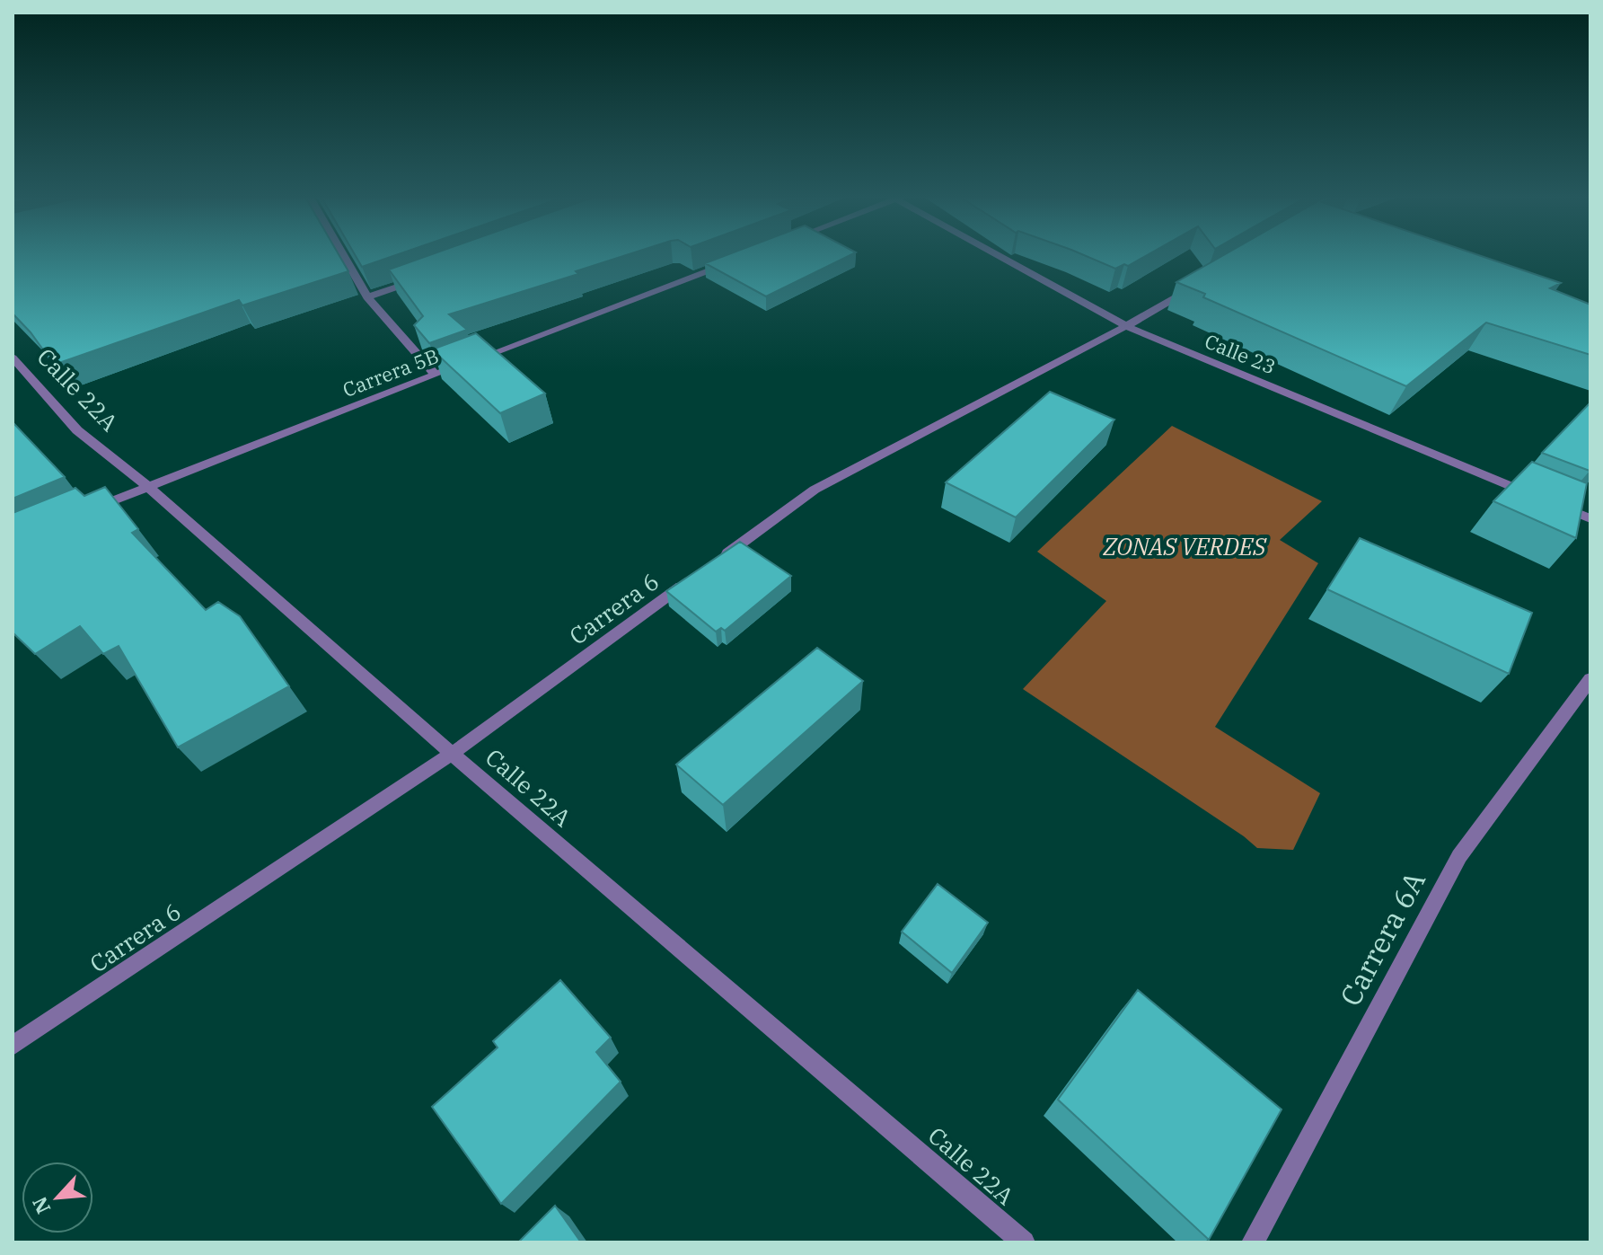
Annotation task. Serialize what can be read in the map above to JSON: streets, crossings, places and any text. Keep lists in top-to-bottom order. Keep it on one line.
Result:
{"streets":{"street":["Calle 23","Carrera 5B","Calle 22A","Carrera 6","Carrera 6A"]},"crossings":[["Carrera 5B","Calle 22A"],["Calle 22A","Carrera 6"]],"parks":["ZONAS VERDES"],"north":"bottom left"}
